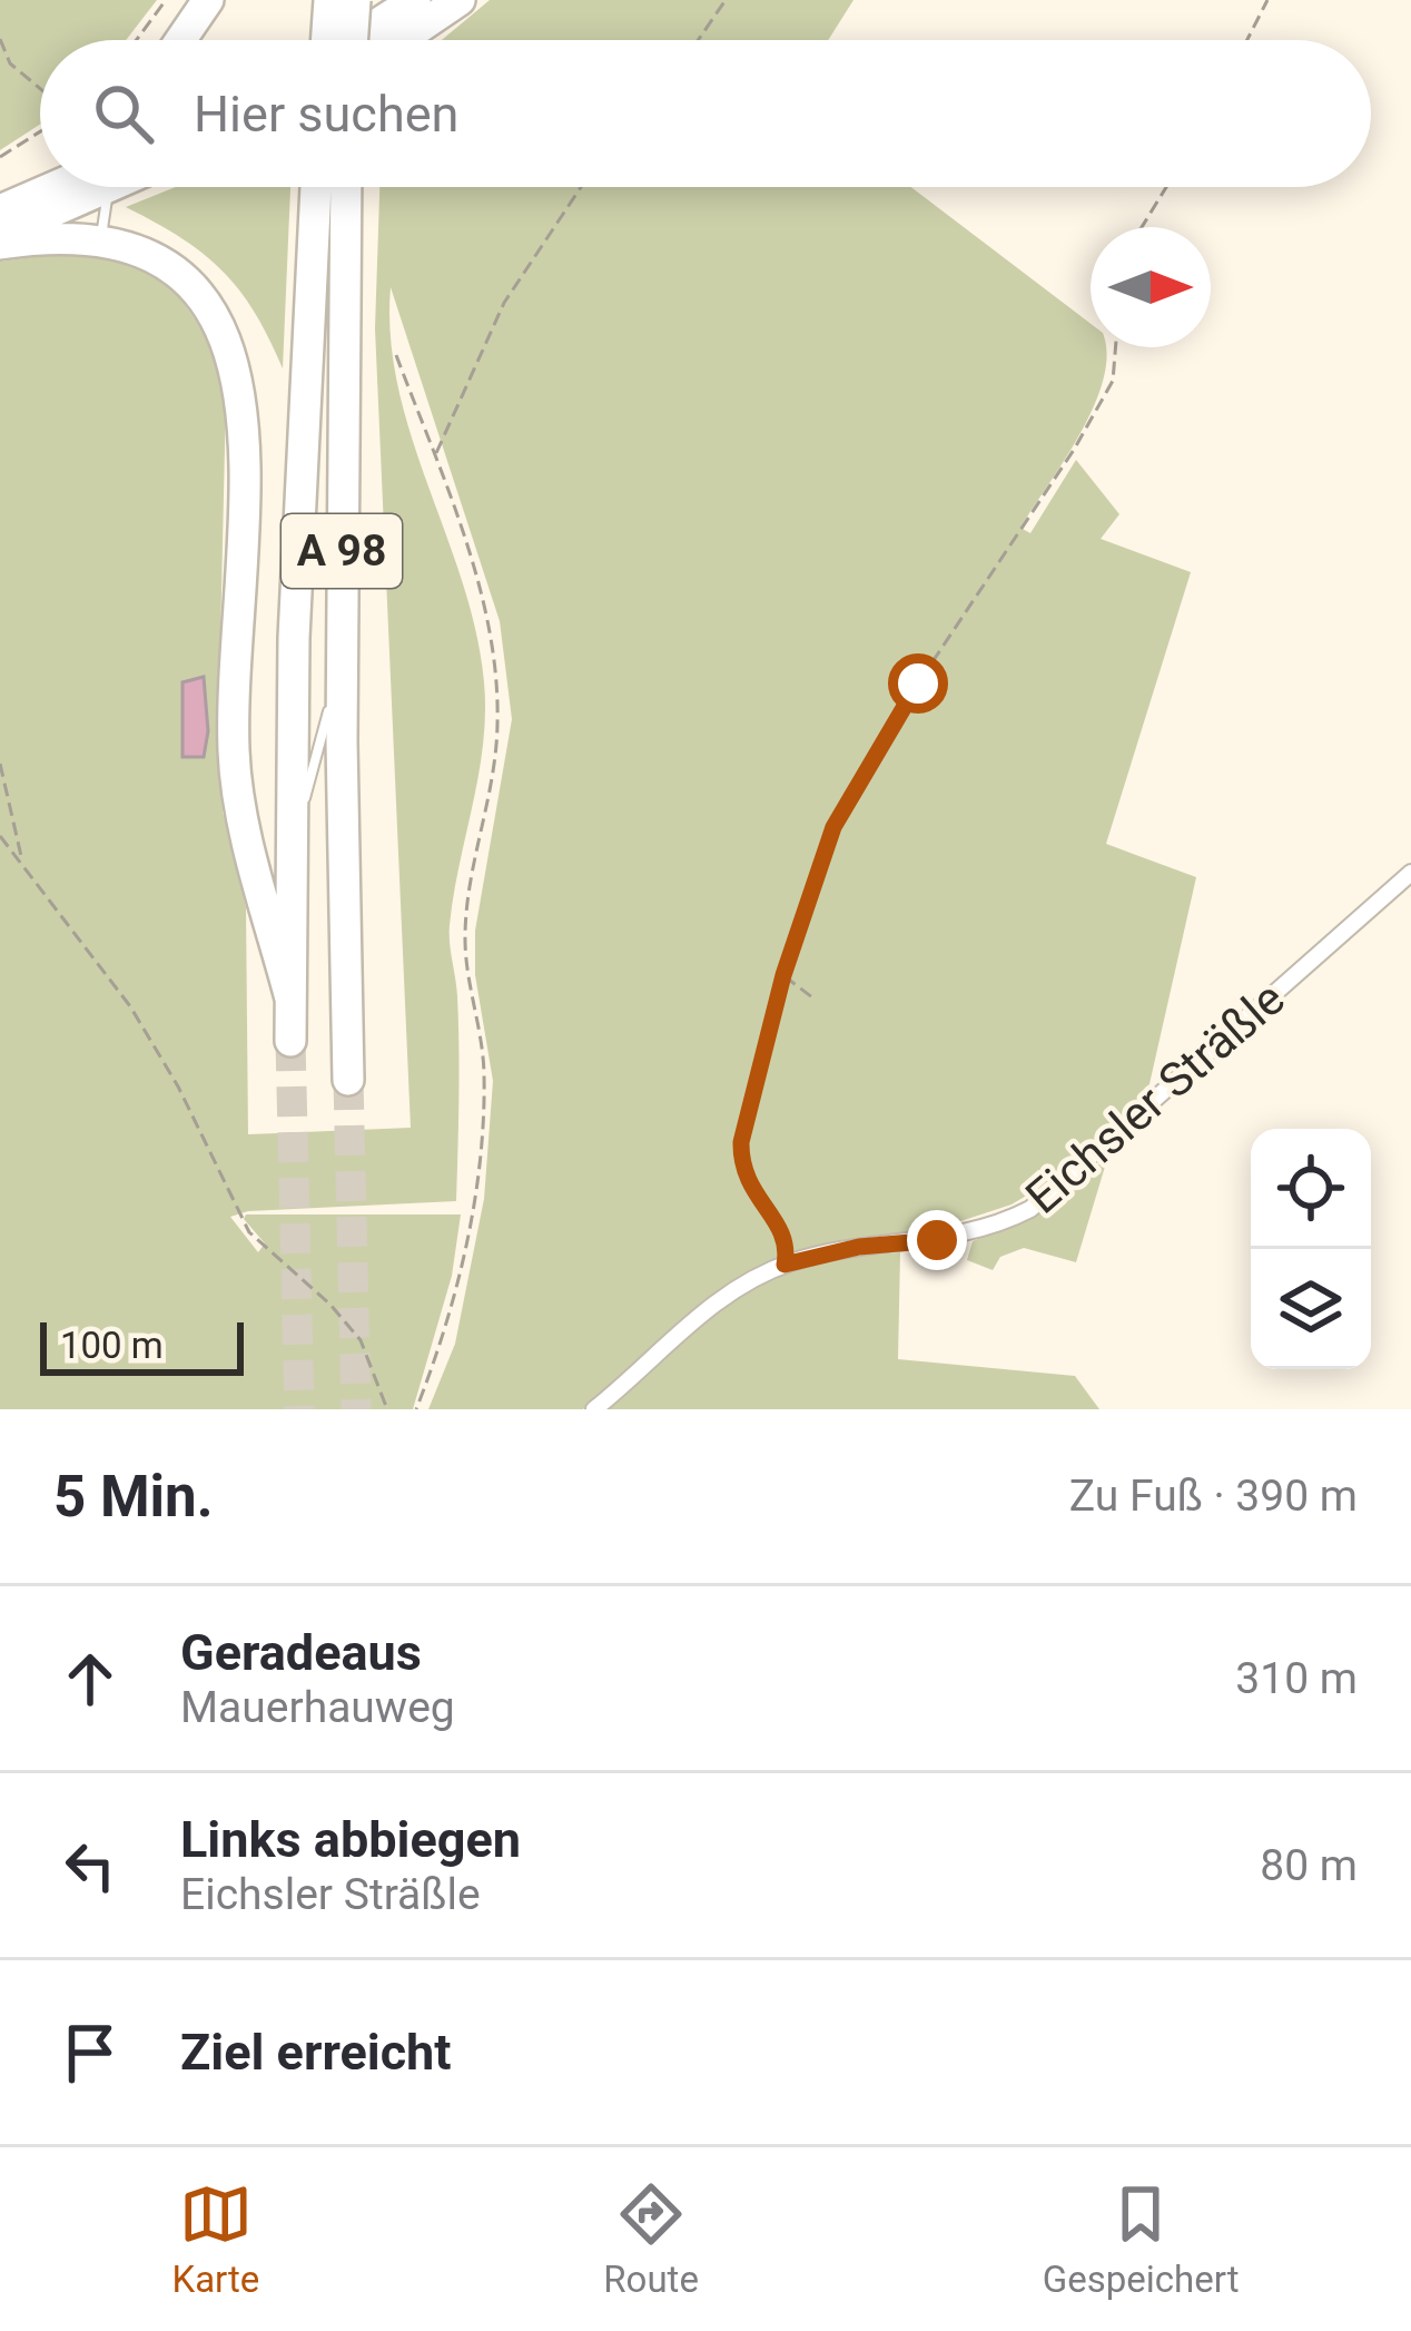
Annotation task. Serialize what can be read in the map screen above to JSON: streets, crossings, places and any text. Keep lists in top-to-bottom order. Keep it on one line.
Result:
{"streets":{"highway":["A 98"],"street":["Eichsler Sträßle"]},"scale_bar":"100 m","north":"right","page":{"search":"Hier suchen","scale":"100 m","heading":["5 Min.","Zu Fuß · 390 m"],"list":[["Geradeaus","Mauerhauweg","310 m"],["Links abbiegen","Eichsler Sträßle","80 m"],"Ziel erreicht"],"nav":["Karte","Route","Gespeichert"]}}
